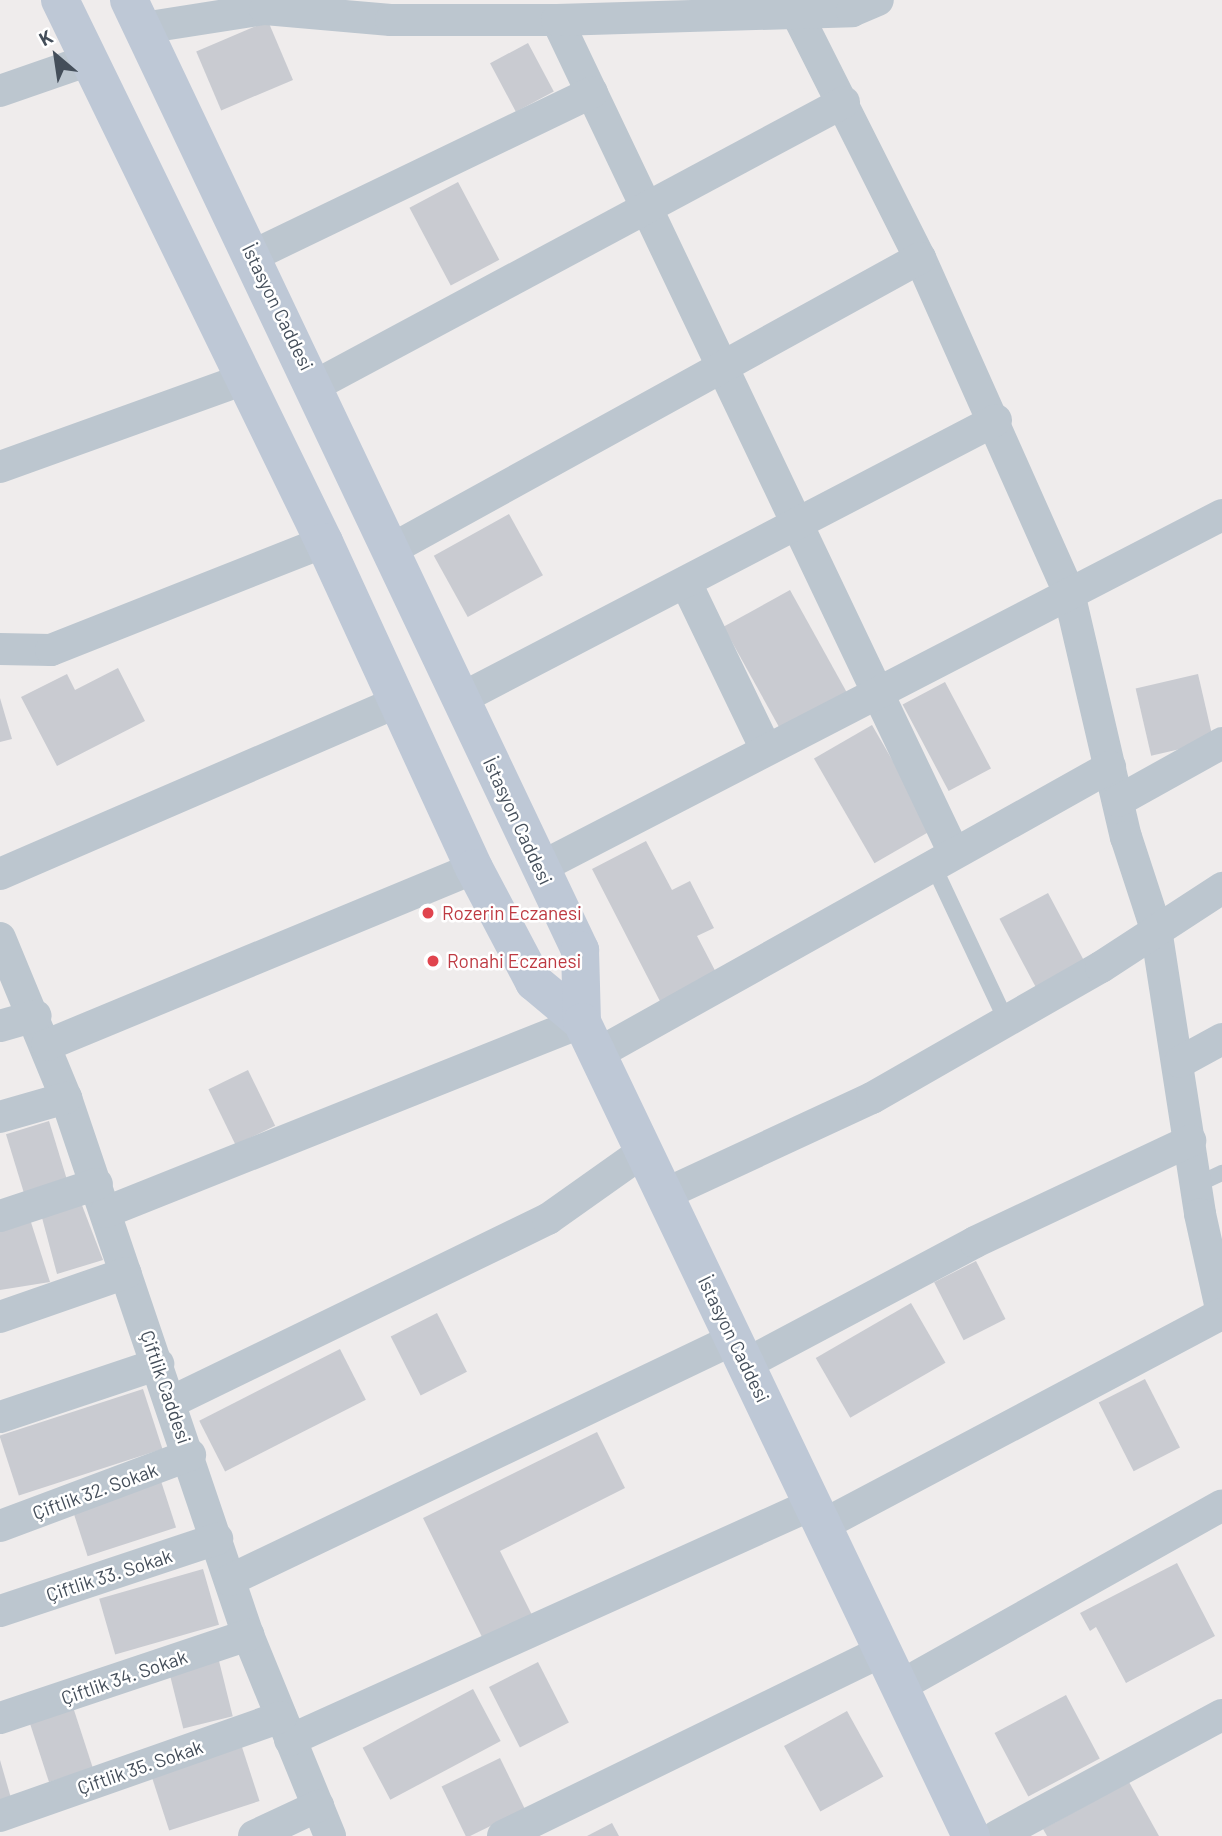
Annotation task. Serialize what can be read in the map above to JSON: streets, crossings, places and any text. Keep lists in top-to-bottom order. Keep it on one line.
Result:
{"streets":{"main road":["İstasyon Caddesi"],"street":["Çiftlik Caddesi","Çiftlik 32. Sokak","Çiftlik 33. Sokak","Çiftlik 34. Sokak","Çiftlik 35. Sokak"]},"crossings":[["İstasyon Caddesi","Çiftlik 35. Sokak"],["Çiftlik Caddesi","Çiftlik 32. Sokak"],["Çiftlik Caddesi","Çiftlik 33. Sokak"],["Çiftlik Caddesi","Çiftlik 34. Sokak"],["Çiftlik Caddesi","Çiftlik 35. Sokak"]],"places":["Rozerin Eczanesi","Ronahi Eczanesi"],"north":"top left"}
